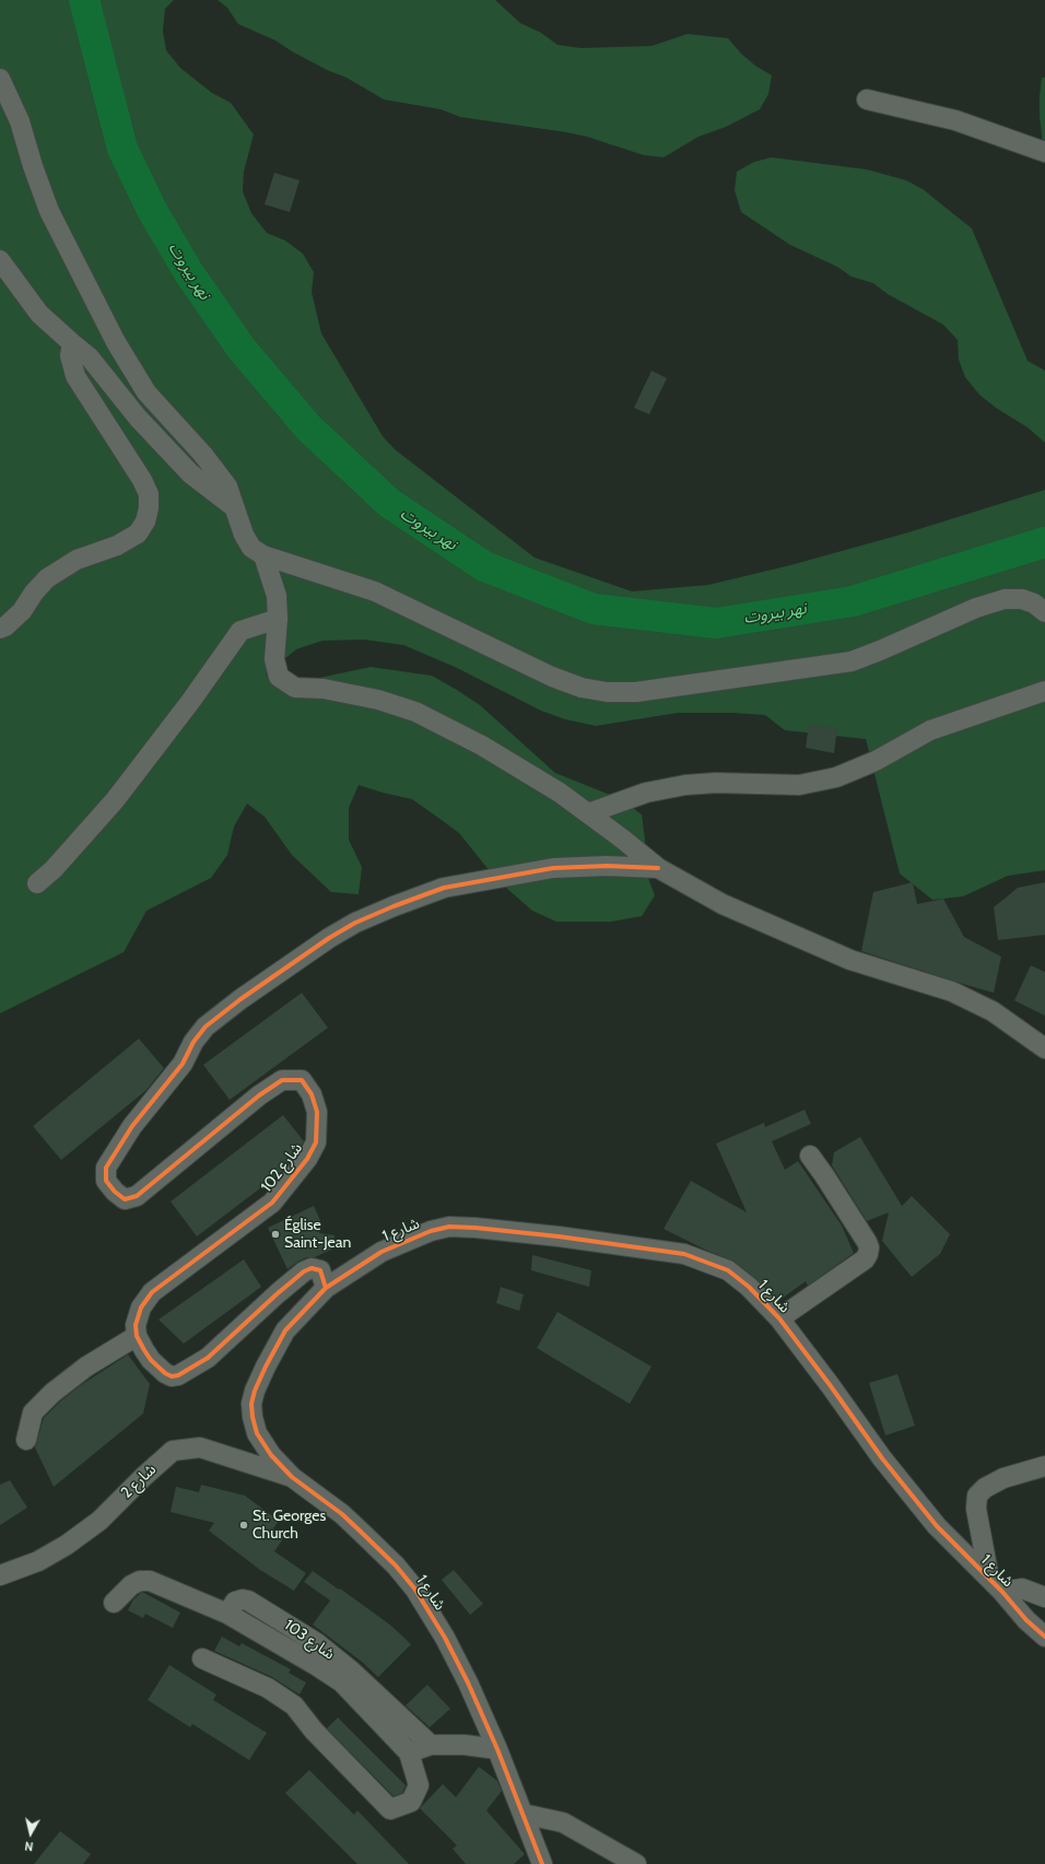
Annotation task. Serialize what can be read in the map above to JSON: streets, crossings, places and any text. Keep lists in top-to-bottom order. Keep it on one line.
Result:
{"streets":{"street":["شارع 102","شارع 1","شارع 2","شارع 103"]},"crossings":[["شارع 1","شارع 2"]],"water":["نهر بيروت"],"places":["Église Saint-Jean","St. Georges Church"],"north":"bottom"}
